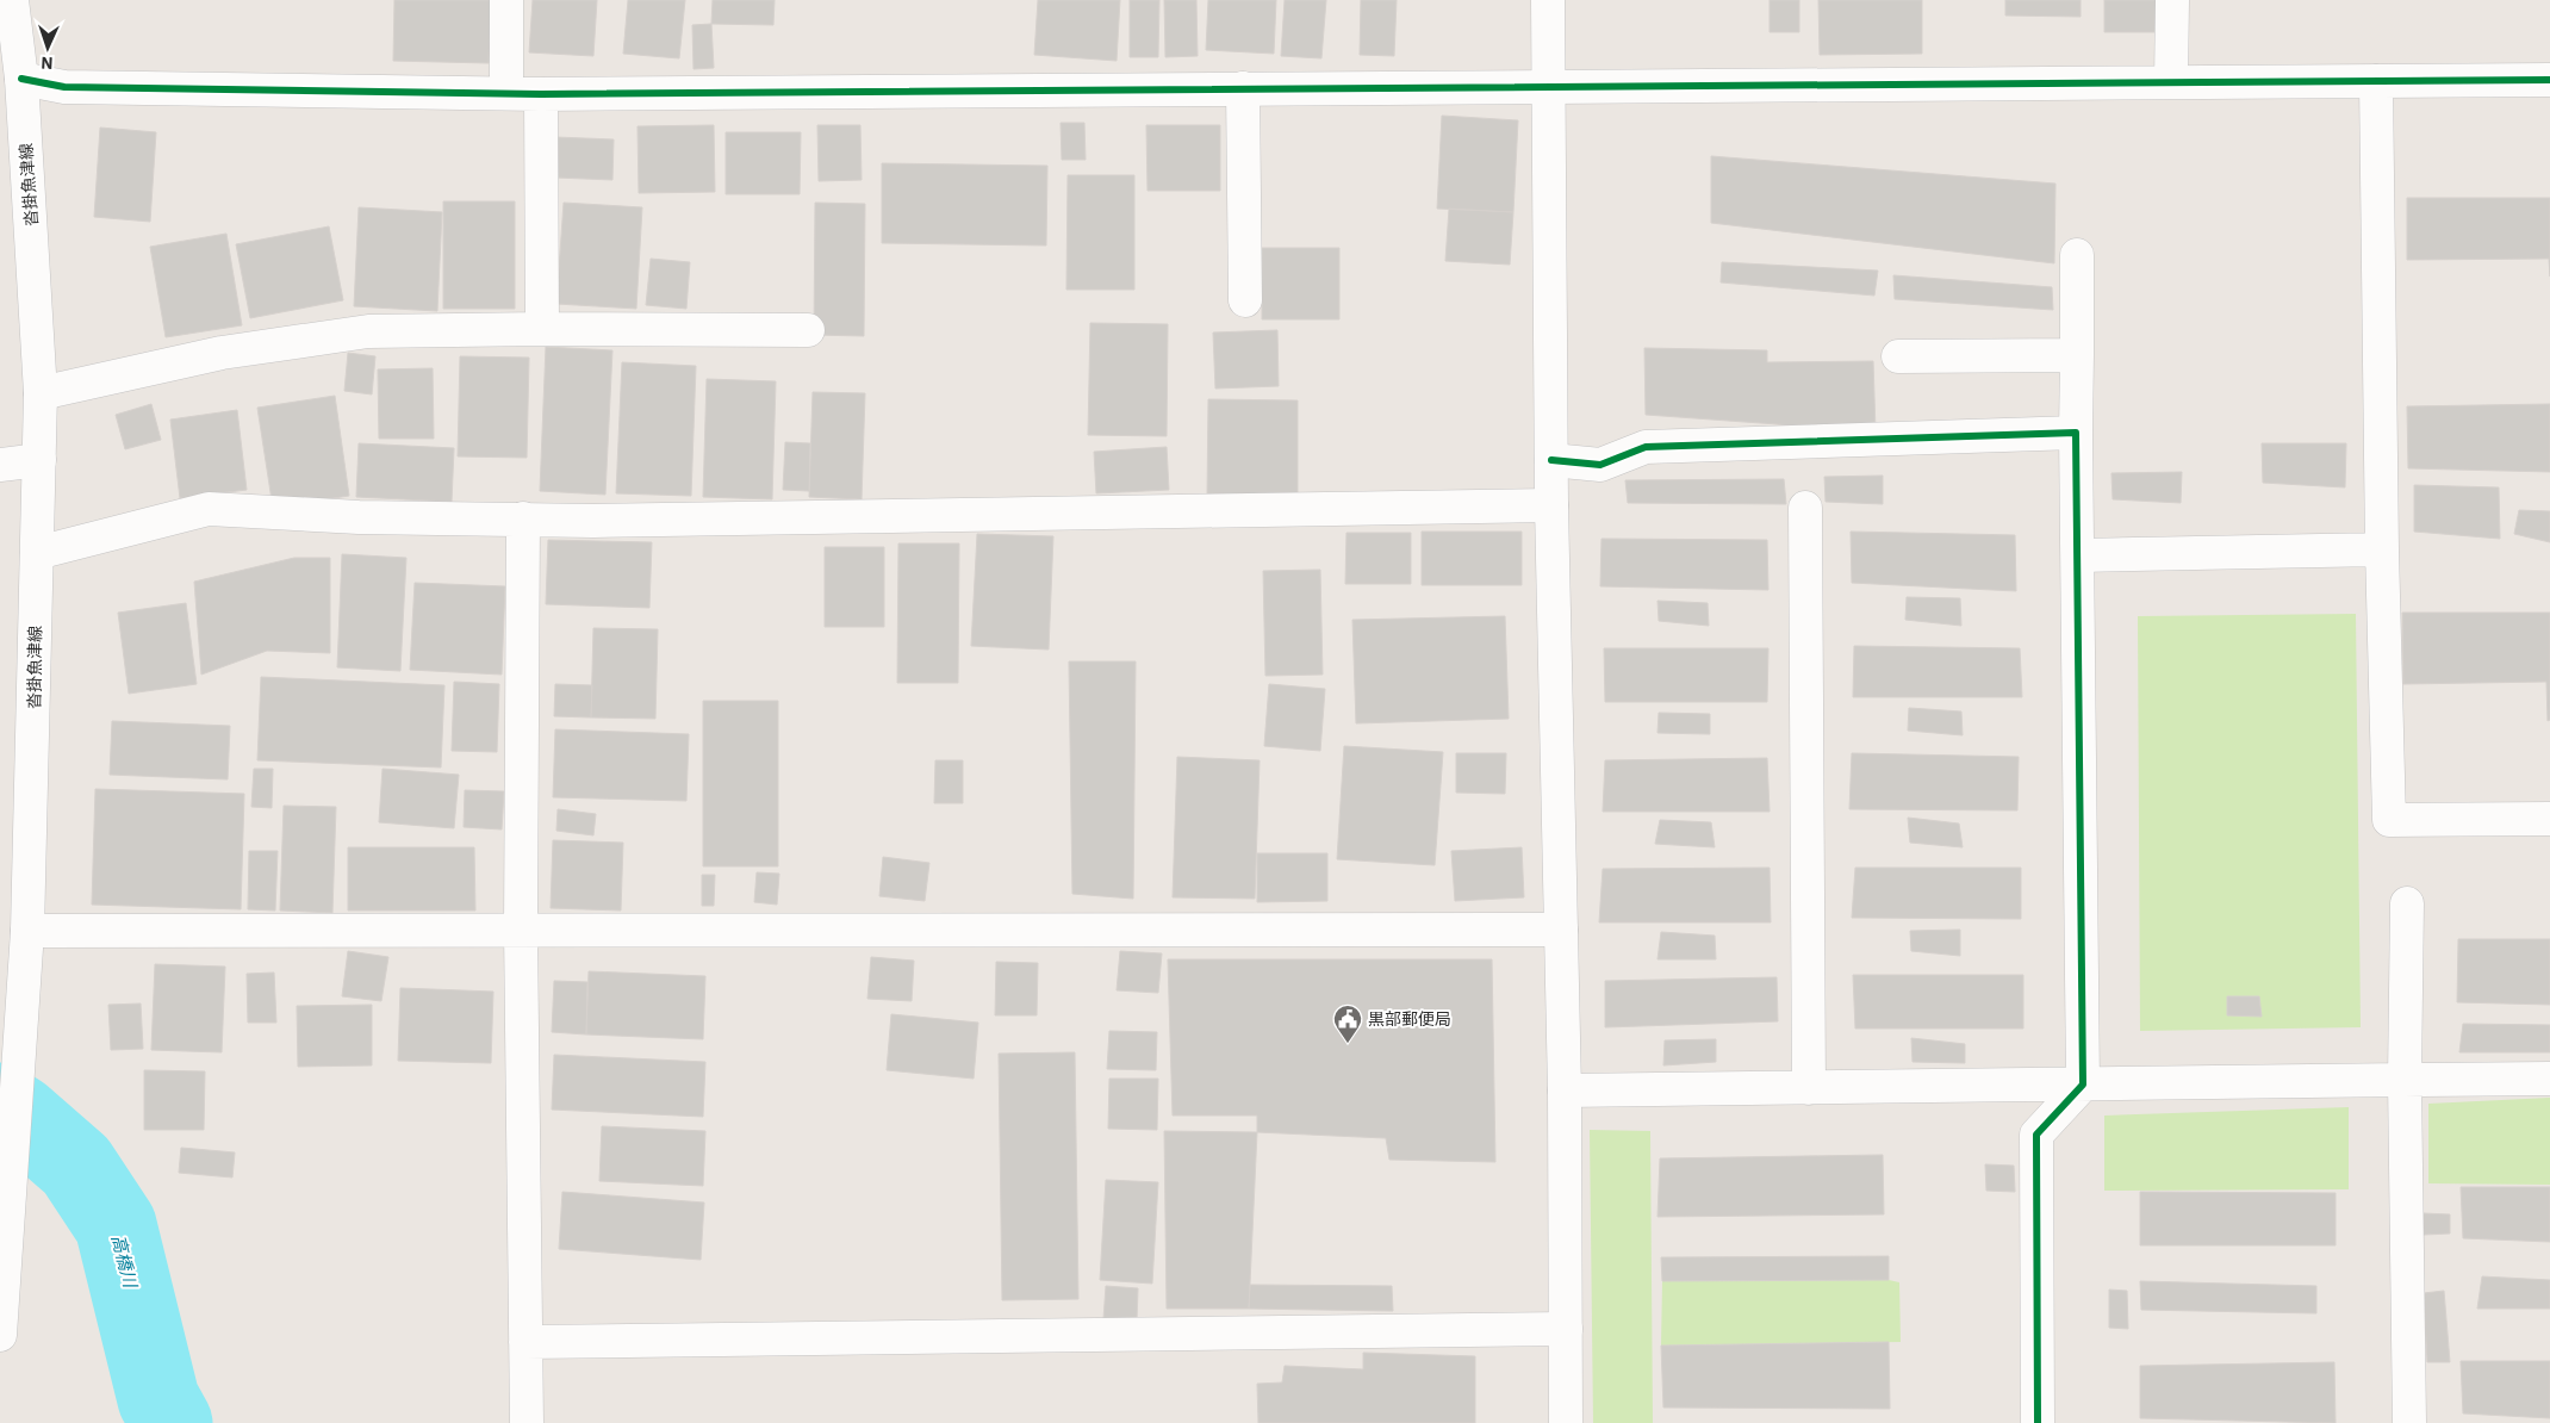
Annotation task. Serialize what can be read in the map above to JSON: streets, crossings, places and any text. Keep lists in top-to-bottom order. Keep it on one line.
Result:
{"streets":{"street":["沓掛魚津線"]},"water":["高橋川"],"places":{"public building":["黒部郵便局"]},"north":"bottom"}
